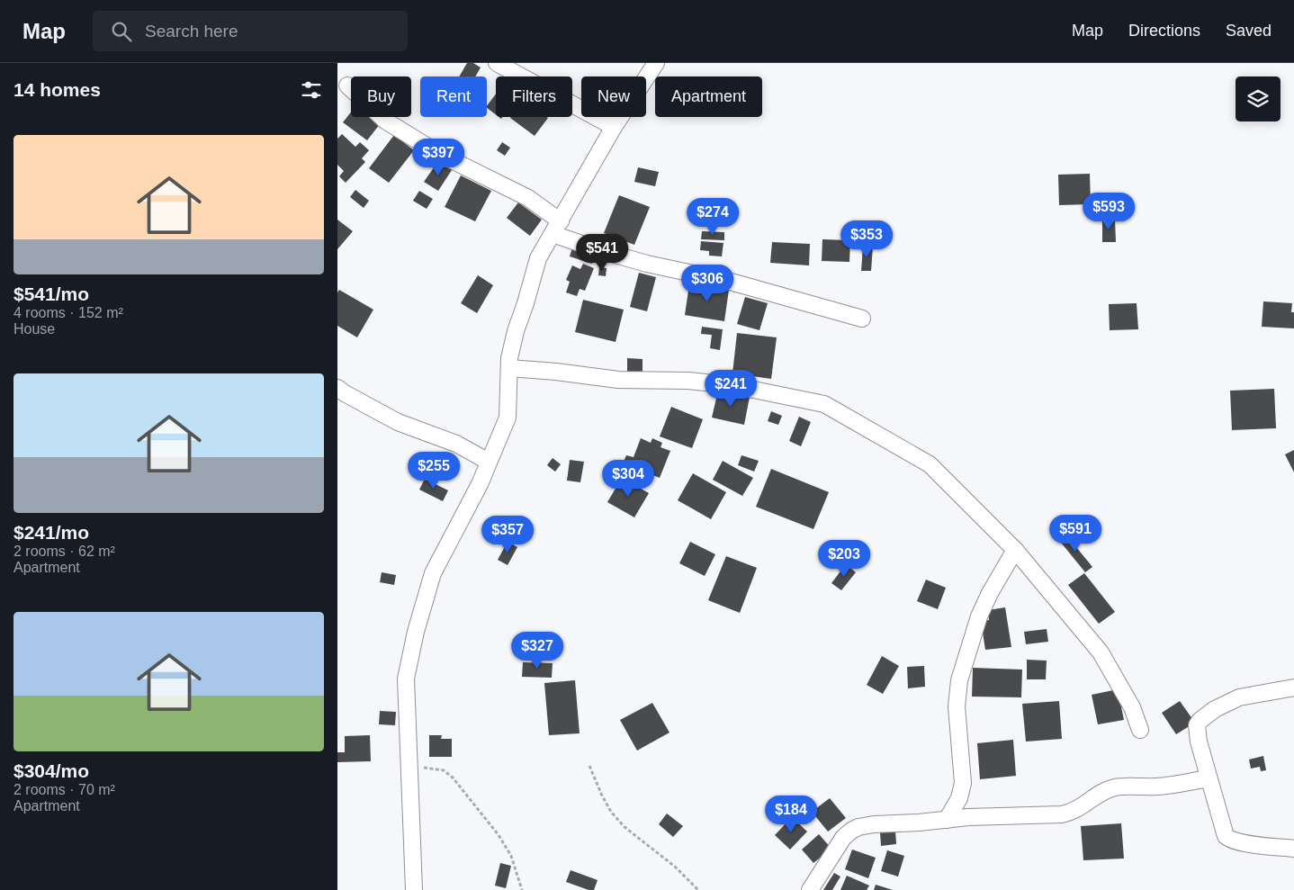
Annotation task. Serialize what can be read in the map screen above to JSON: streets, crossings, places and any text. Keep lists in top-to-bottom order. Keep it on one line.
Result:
{"page":{"header":"Map","search":"Search here","nav":["Map","Directions","Saved"],"heading":"14 homes","chip":["Buy","Rent","Filters","New","Apartment"],"list":[{"name":"$541/mo","note":"4 rooms · 152 m² · House"},{"name":"$241/mo","note":"2 rooms · 62 m² · Apartment"},{"name":"$304/mo","note":"2 rooms · 70 m² · Apartment"}],"price":["$397","$593","$274","$353","$541","$306","$241","$255","$304","$591","$357","$203","$327","$184"]}}
